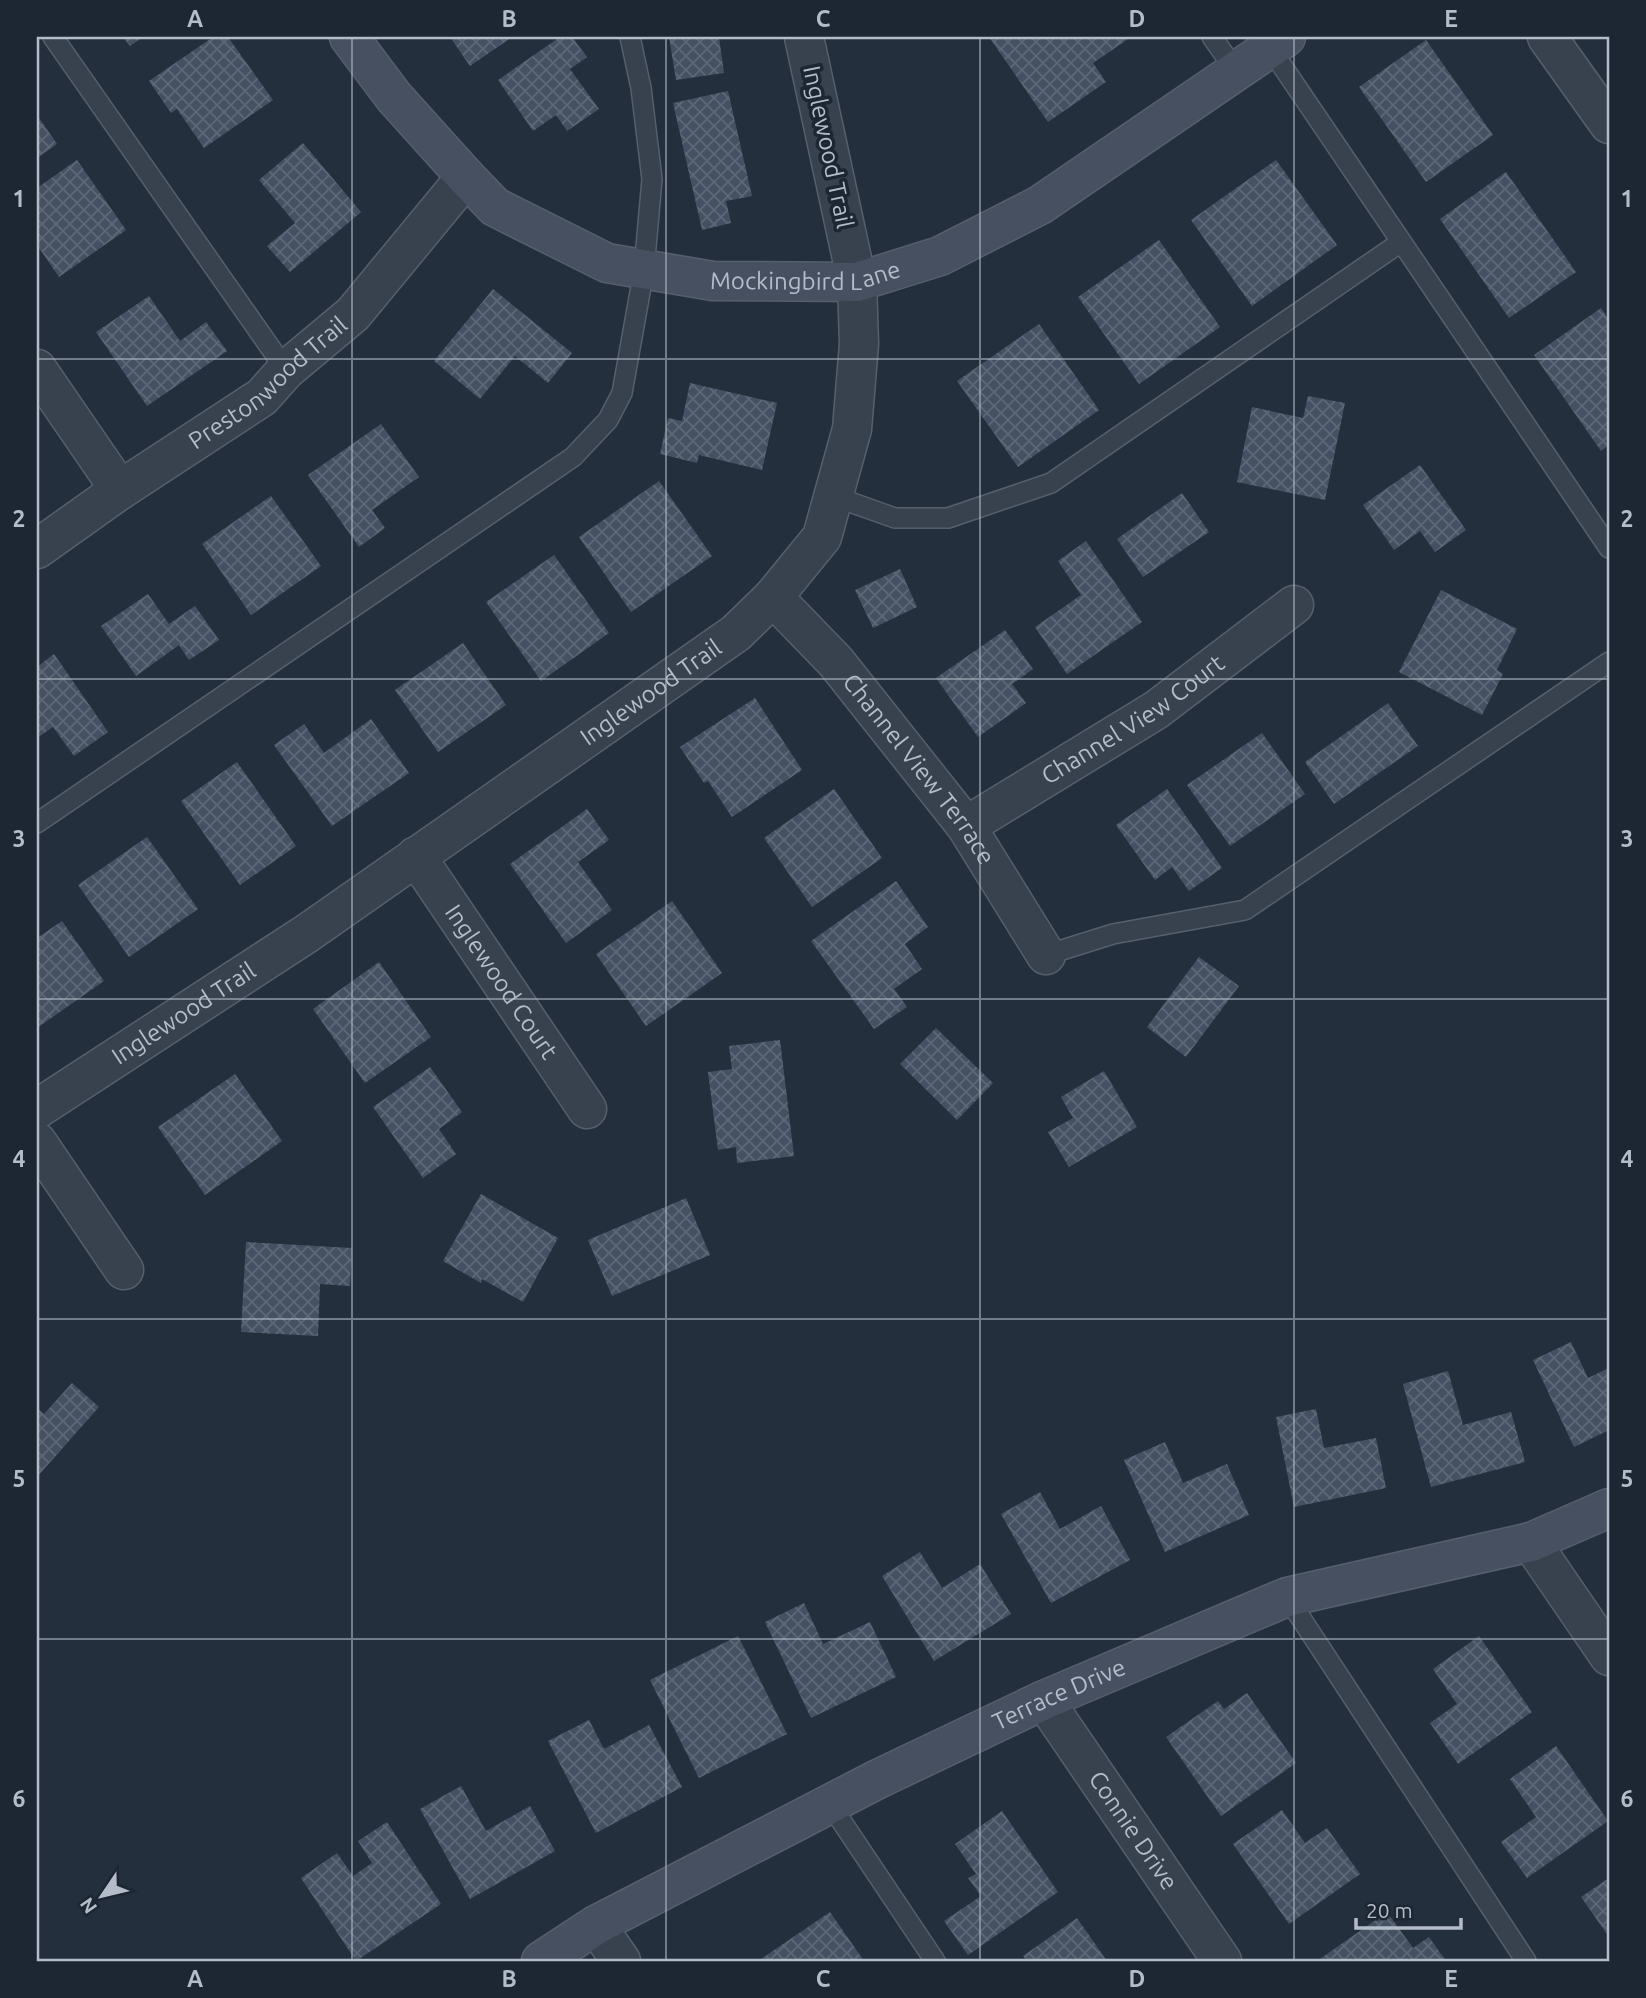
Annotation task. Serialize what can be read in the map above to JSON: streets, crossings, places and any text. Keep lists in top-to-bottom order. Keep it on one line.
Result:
{"streets":{"street":["Inglewood Trail","Mockingbird Lane","Prestonwood Trail","Channel View Court","Channel View Terrace","Inglewood Court","Terrace Drive","Connie Drive"]},"crossings":[["Inglewood Trail","Mockingbird Lane"],["Inglewood Trail","Channel View Terrace"],["Inglewood Trail","Inglewood Court"],["Mockingbird Lane","Prestonwood Trail"],["Channel View Court","Channel View Terrace"],["Terrace Drive","Connie Drive"]],"scale_bar":"20 m","north":"bottom left","grid":{"columns":["A","B","C","D","E"],"rows":["1","2","3","4","5","6"]}}
